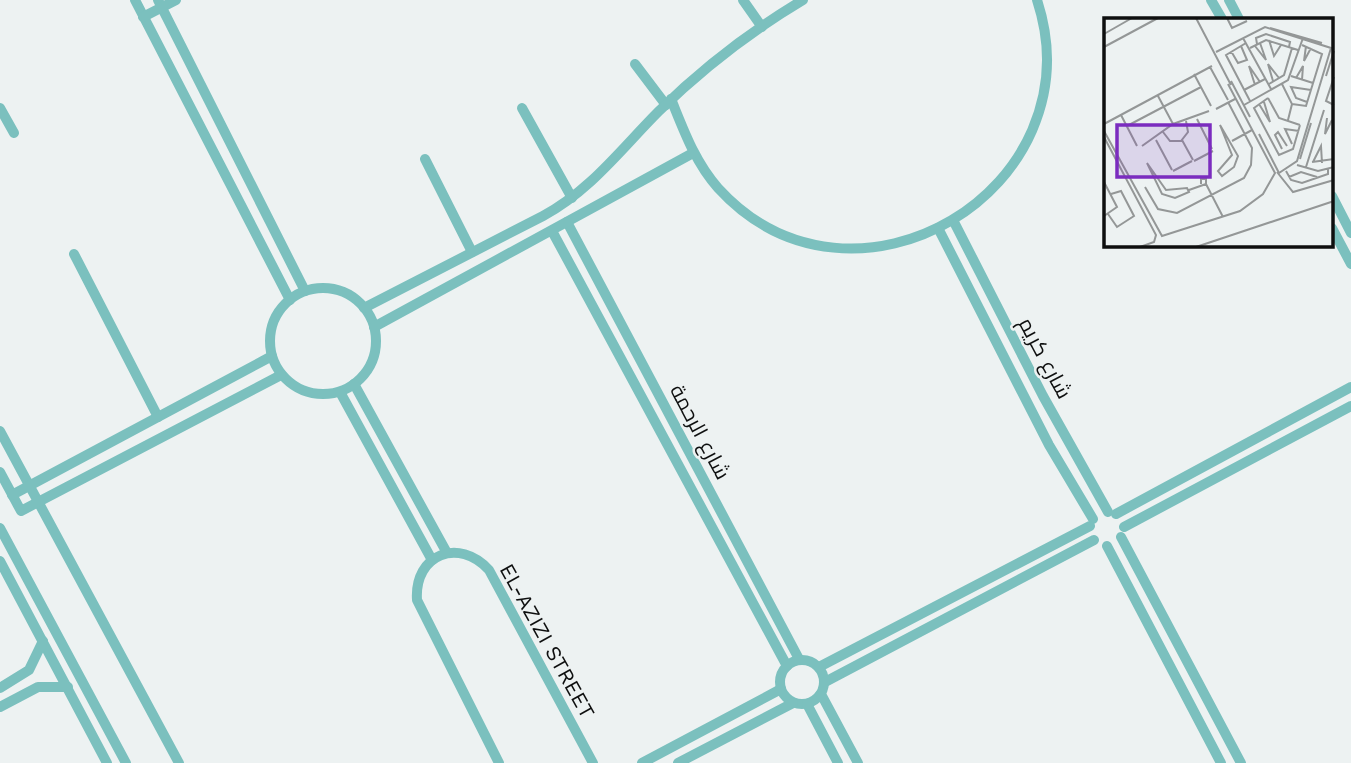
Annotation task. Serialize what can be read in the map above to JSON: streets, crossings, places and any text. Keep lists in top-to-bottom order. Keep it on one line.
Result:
{"streets":{"street":["شارع كريم","شارع الرحمة","EL-AZIZI STREET"]}}
